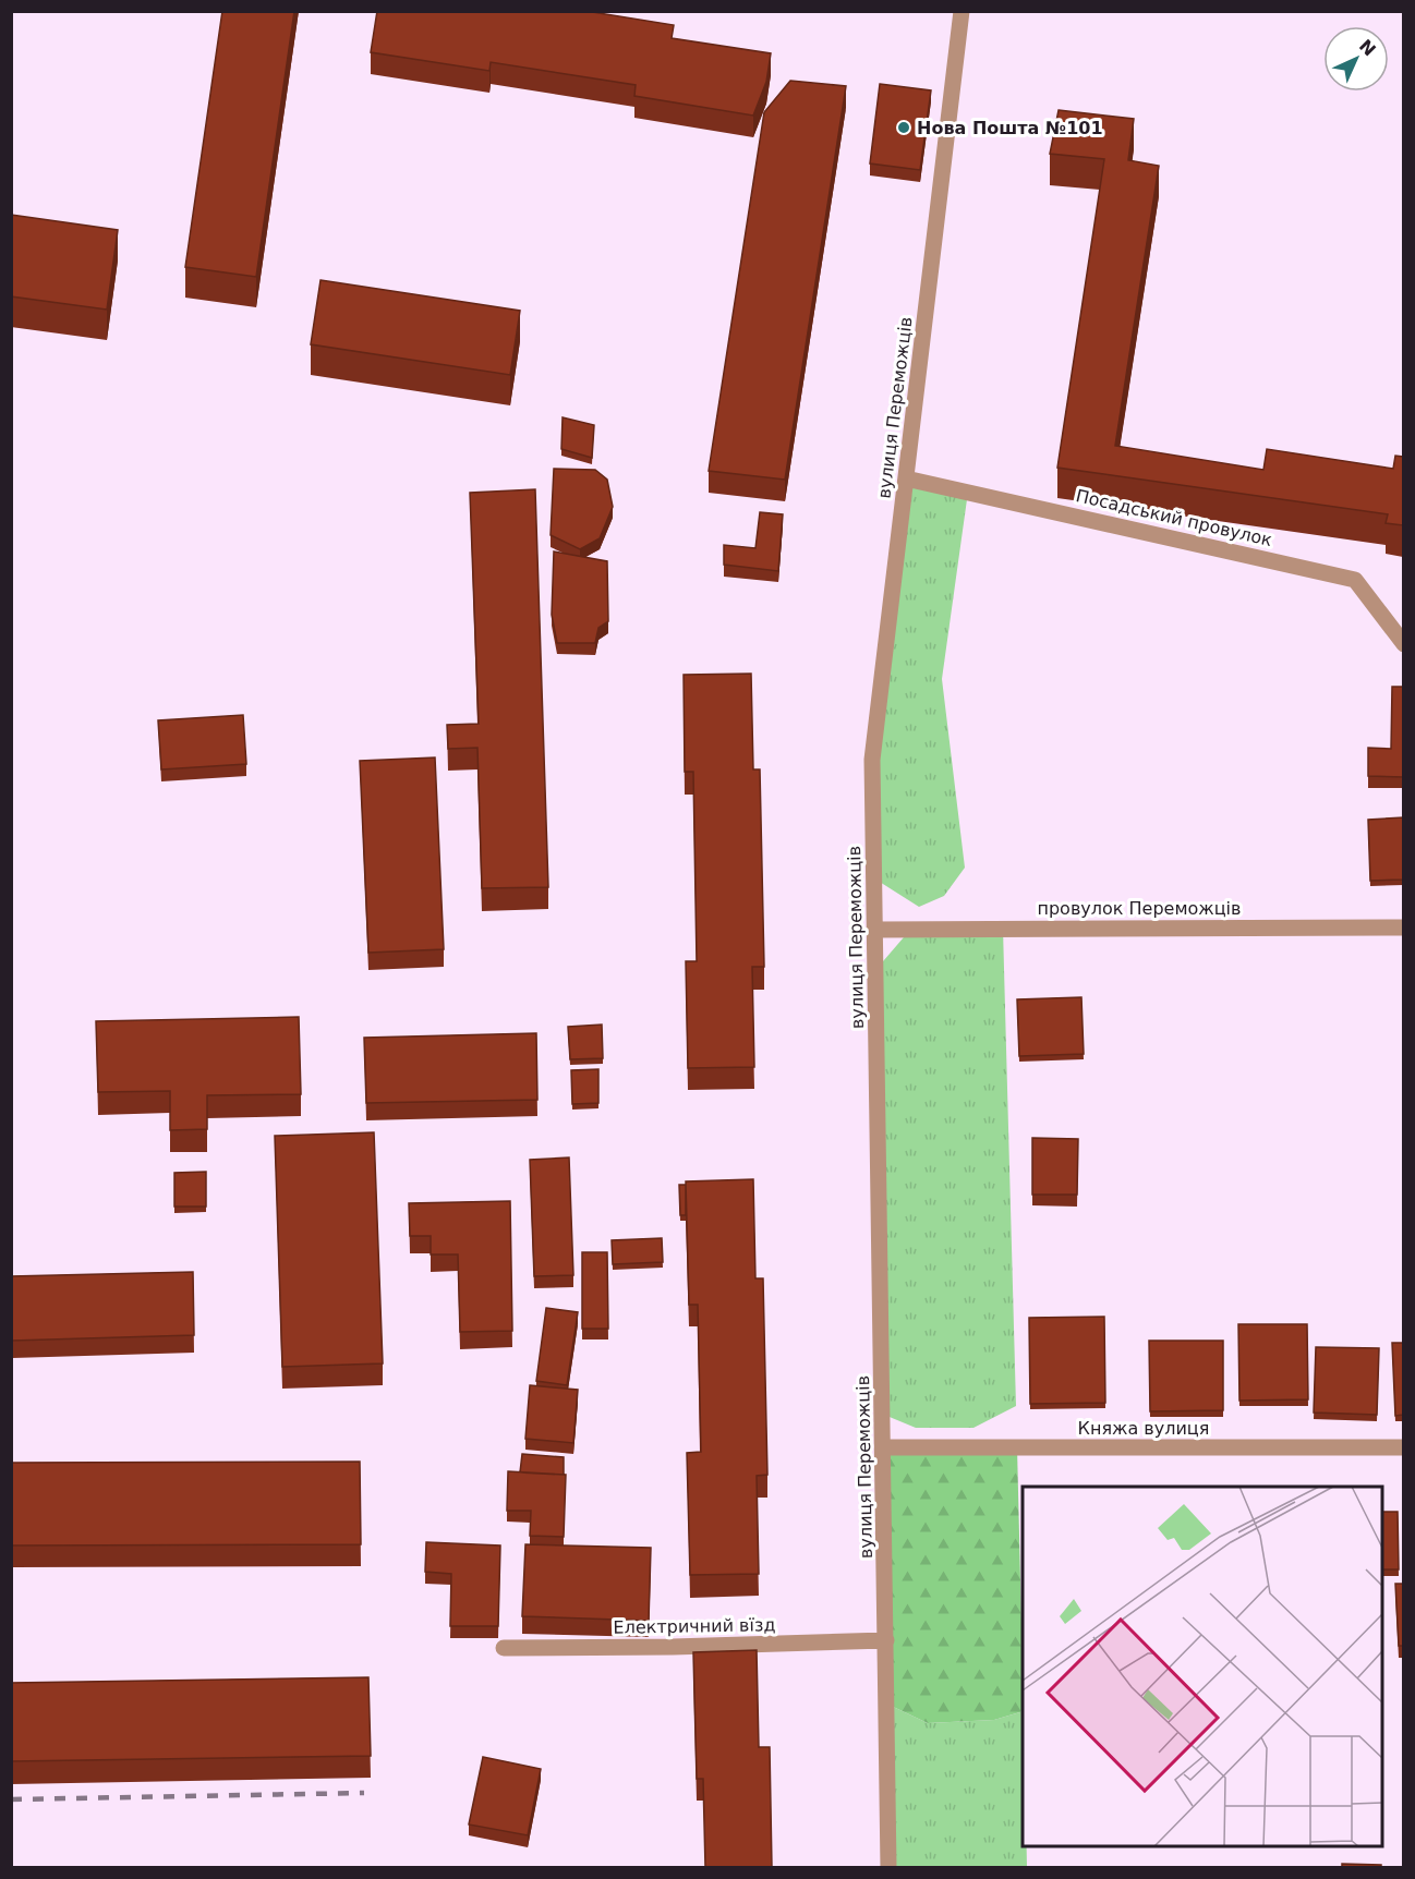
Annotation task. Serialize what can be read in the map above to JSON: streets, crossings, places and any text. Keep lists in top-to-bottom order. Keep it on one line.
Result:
{"streets":{"street":["вулиця Переможців","Посадський провулок","провулок Переможців","Княжа вулиця","Електричний вїзд"]},"crossings":[["вулиця Переможців","Посадський провулок"],["вулиця Переможців","провулок Переможців"],["вулиця Переможців","Княжа вулиця"],["вулиця Переможців","Електричний вїзд"]],"places":["Нова Пошта №101"],"north":"top right"}
